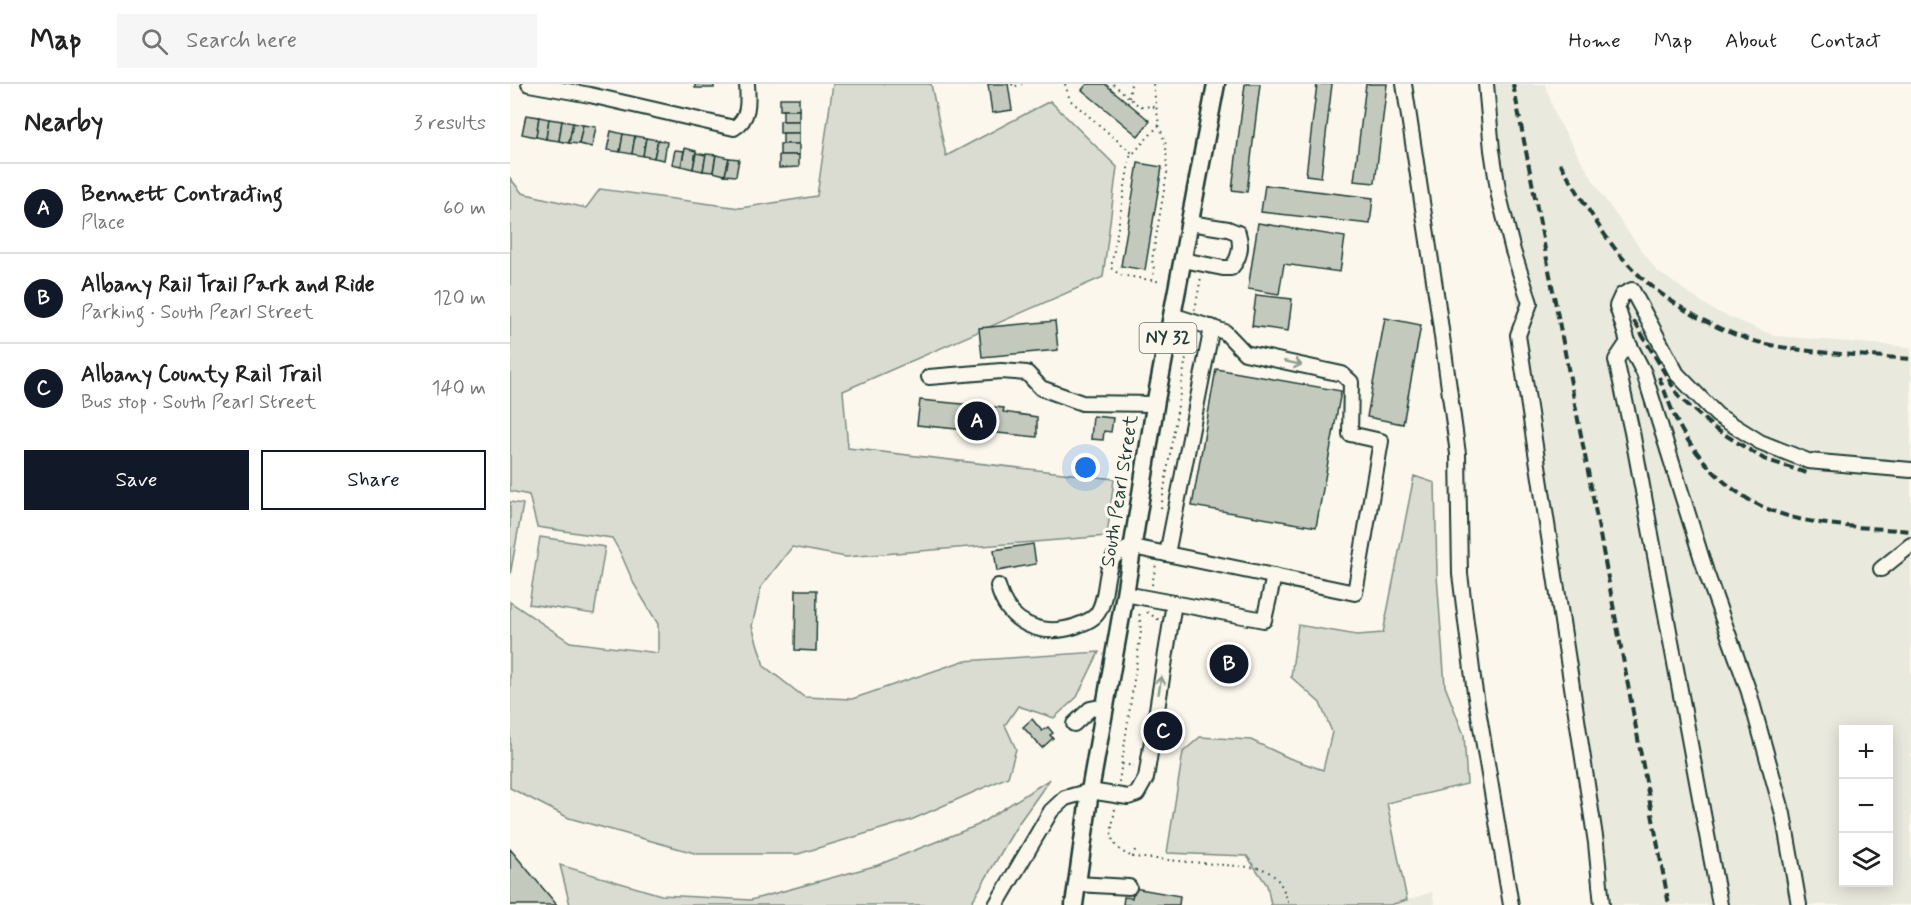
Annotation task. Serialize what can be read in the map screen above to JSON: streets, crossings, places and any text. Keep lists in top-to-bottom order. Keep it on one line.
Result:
{"streets":{"main road":["NY 32","South Pearl Street"]},"page":{"header":"Map","search":"Search here","nav":["Home","Map","About","Contact"],"heading":["Nearby","3 results"],"list":[{"mark":"A","name":"Bennett Contracting","note":"Place","value":"60 m"},{"mark":"B","name":"Albany Rail Trail Park and Ride","note":"Parking · South Pearl Street","value":"120 m"},{"mark":"C","name":"Albany County Rail Trail","note":"Bus stop · South Pearl Street","value":"140 m"}],"pins":["A","B","C"],"buttons":["Save","Share"],"map_buttons":["+","−"]}}
